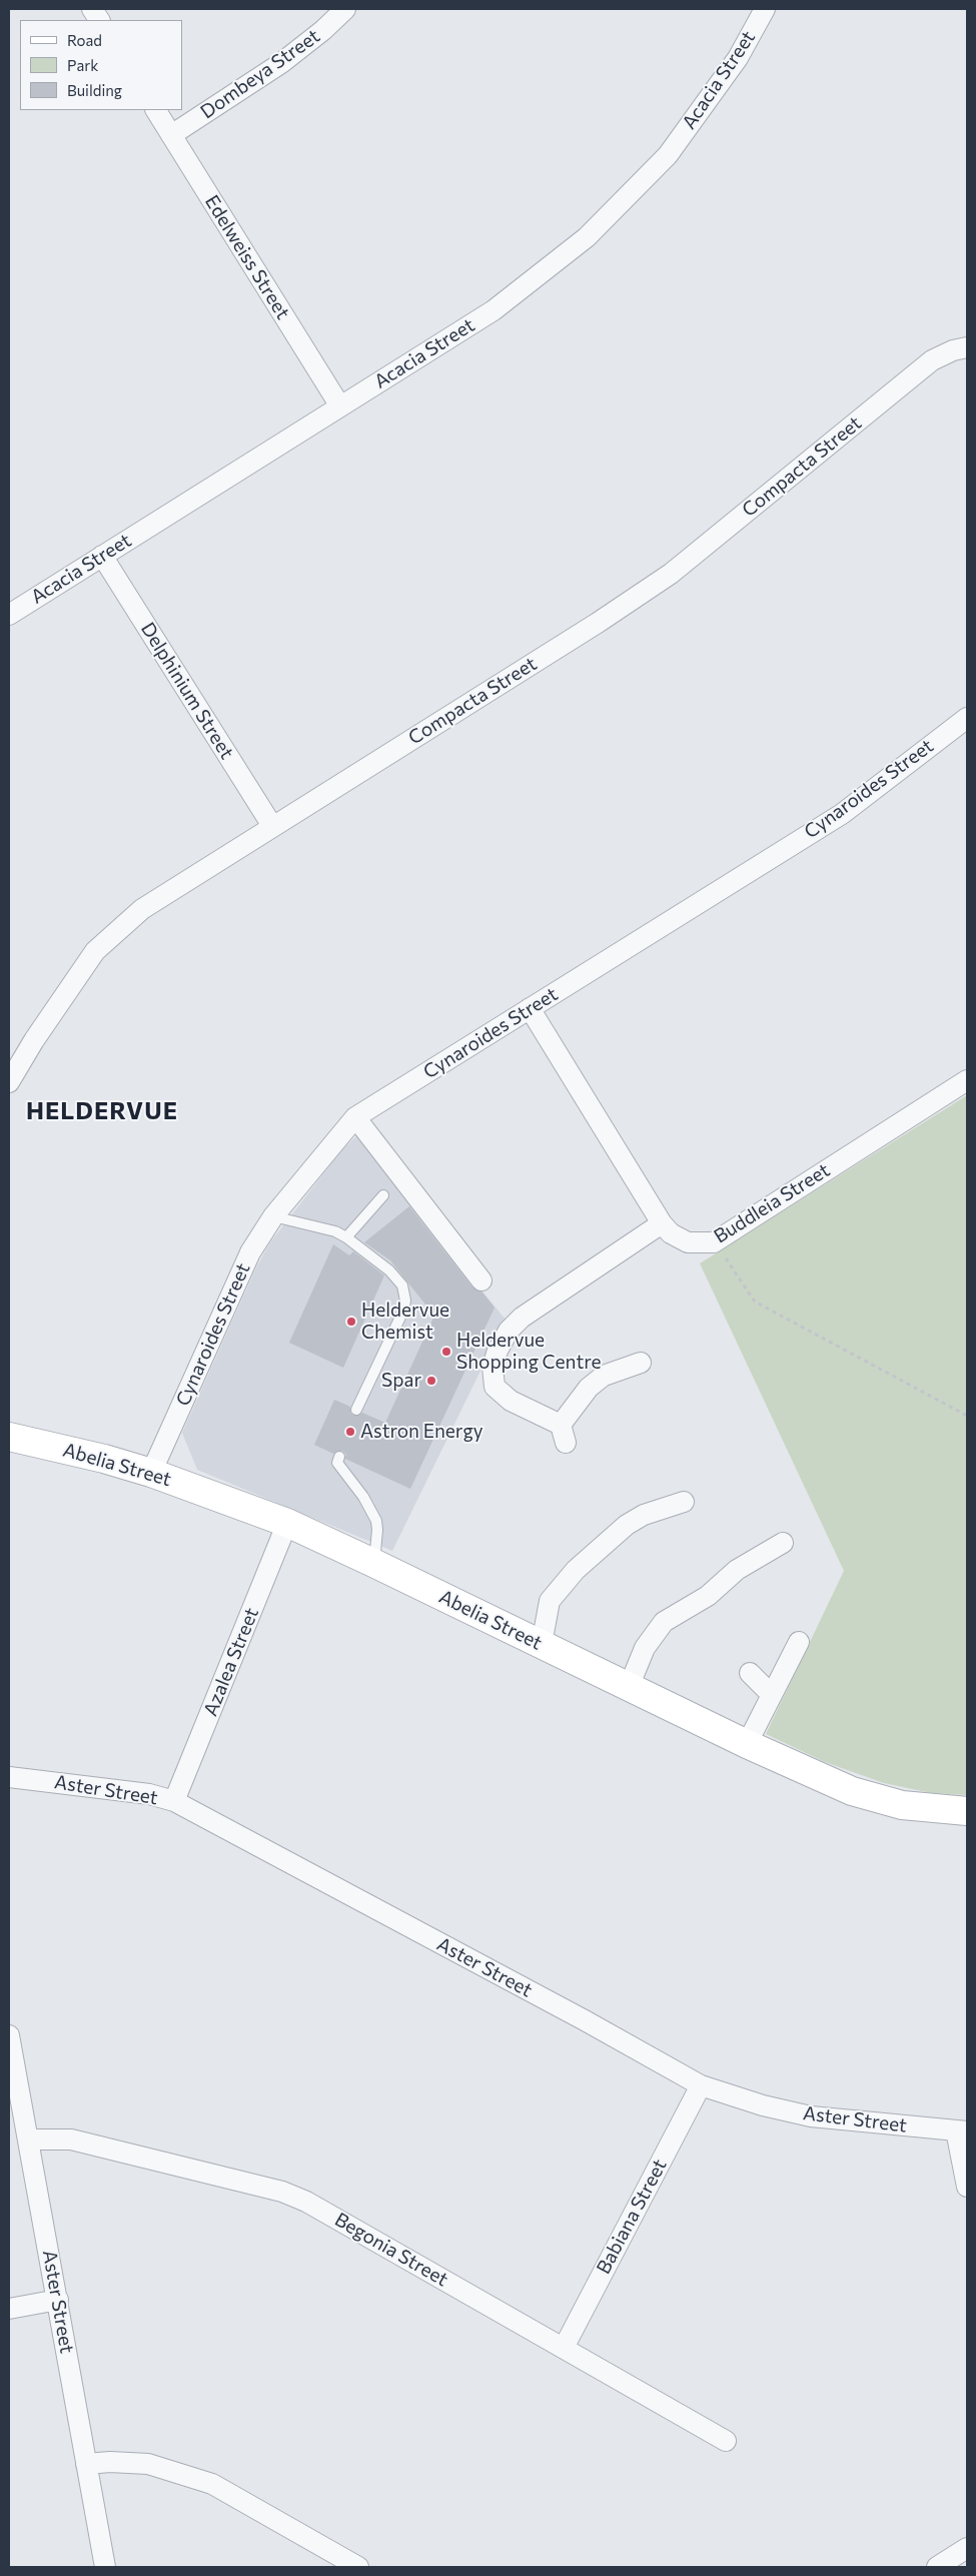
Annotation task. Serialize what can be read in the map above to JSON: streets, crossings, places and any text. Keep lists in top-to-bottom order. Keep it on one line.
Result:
{"streets":{"street":["Dombeya Street","Acacia Street","Edelweiss Street","Compacta Street","Delphinium Street","Cynaroides Street","Buddleia Street","Abelia Street","Azalea Street","Aster Street","Babiana Street","Begonia Street"]},"crossings":[["Dombeya Street","Edelweiss Street"],["Acacia Street","Edelweiss Street"],["Acacia Street","Delphinium Street"],["Compacta Street","Delphinium Street"],["Cynaroides Street","Buddleia Street"],["Cynaroides Street","Abelia Street"],["Abelia Street","Azalea Street"],["Azalea Street","Aster Street"],["Aster Street","Babiana Street"],["Aster Street","Begonia Street"],["Babiana Street","Begonia Street"]],"districts":["HELDERVUE"],"places":["Heldervue Chemist","Heldervue Shopping Centre","Spar","Astron Energy"],"legend":["Road","Park","Building"]}
